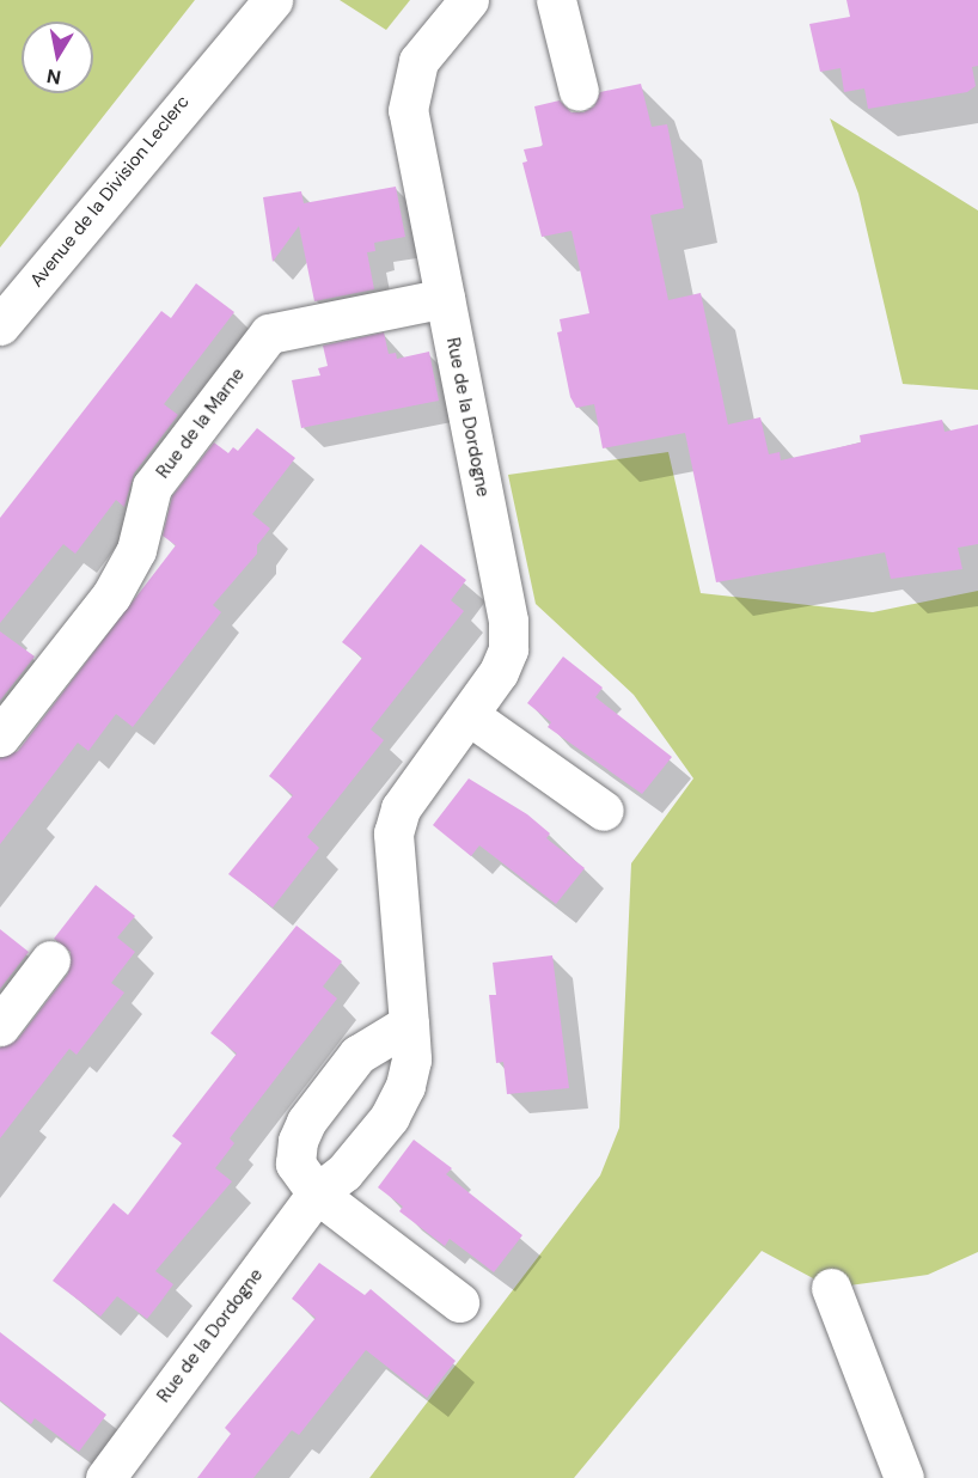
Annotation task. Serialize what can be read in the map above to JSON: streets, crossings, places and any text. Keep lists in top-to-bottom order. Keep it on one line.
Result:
{"streets":{"street":["Avenue de la Division Leclerc","Rue de la Dordogne","Rue de la Marne"]},"crossings":[["Rue de la Dordogne","Rue de la Marne"]],"north":"bottom"}
